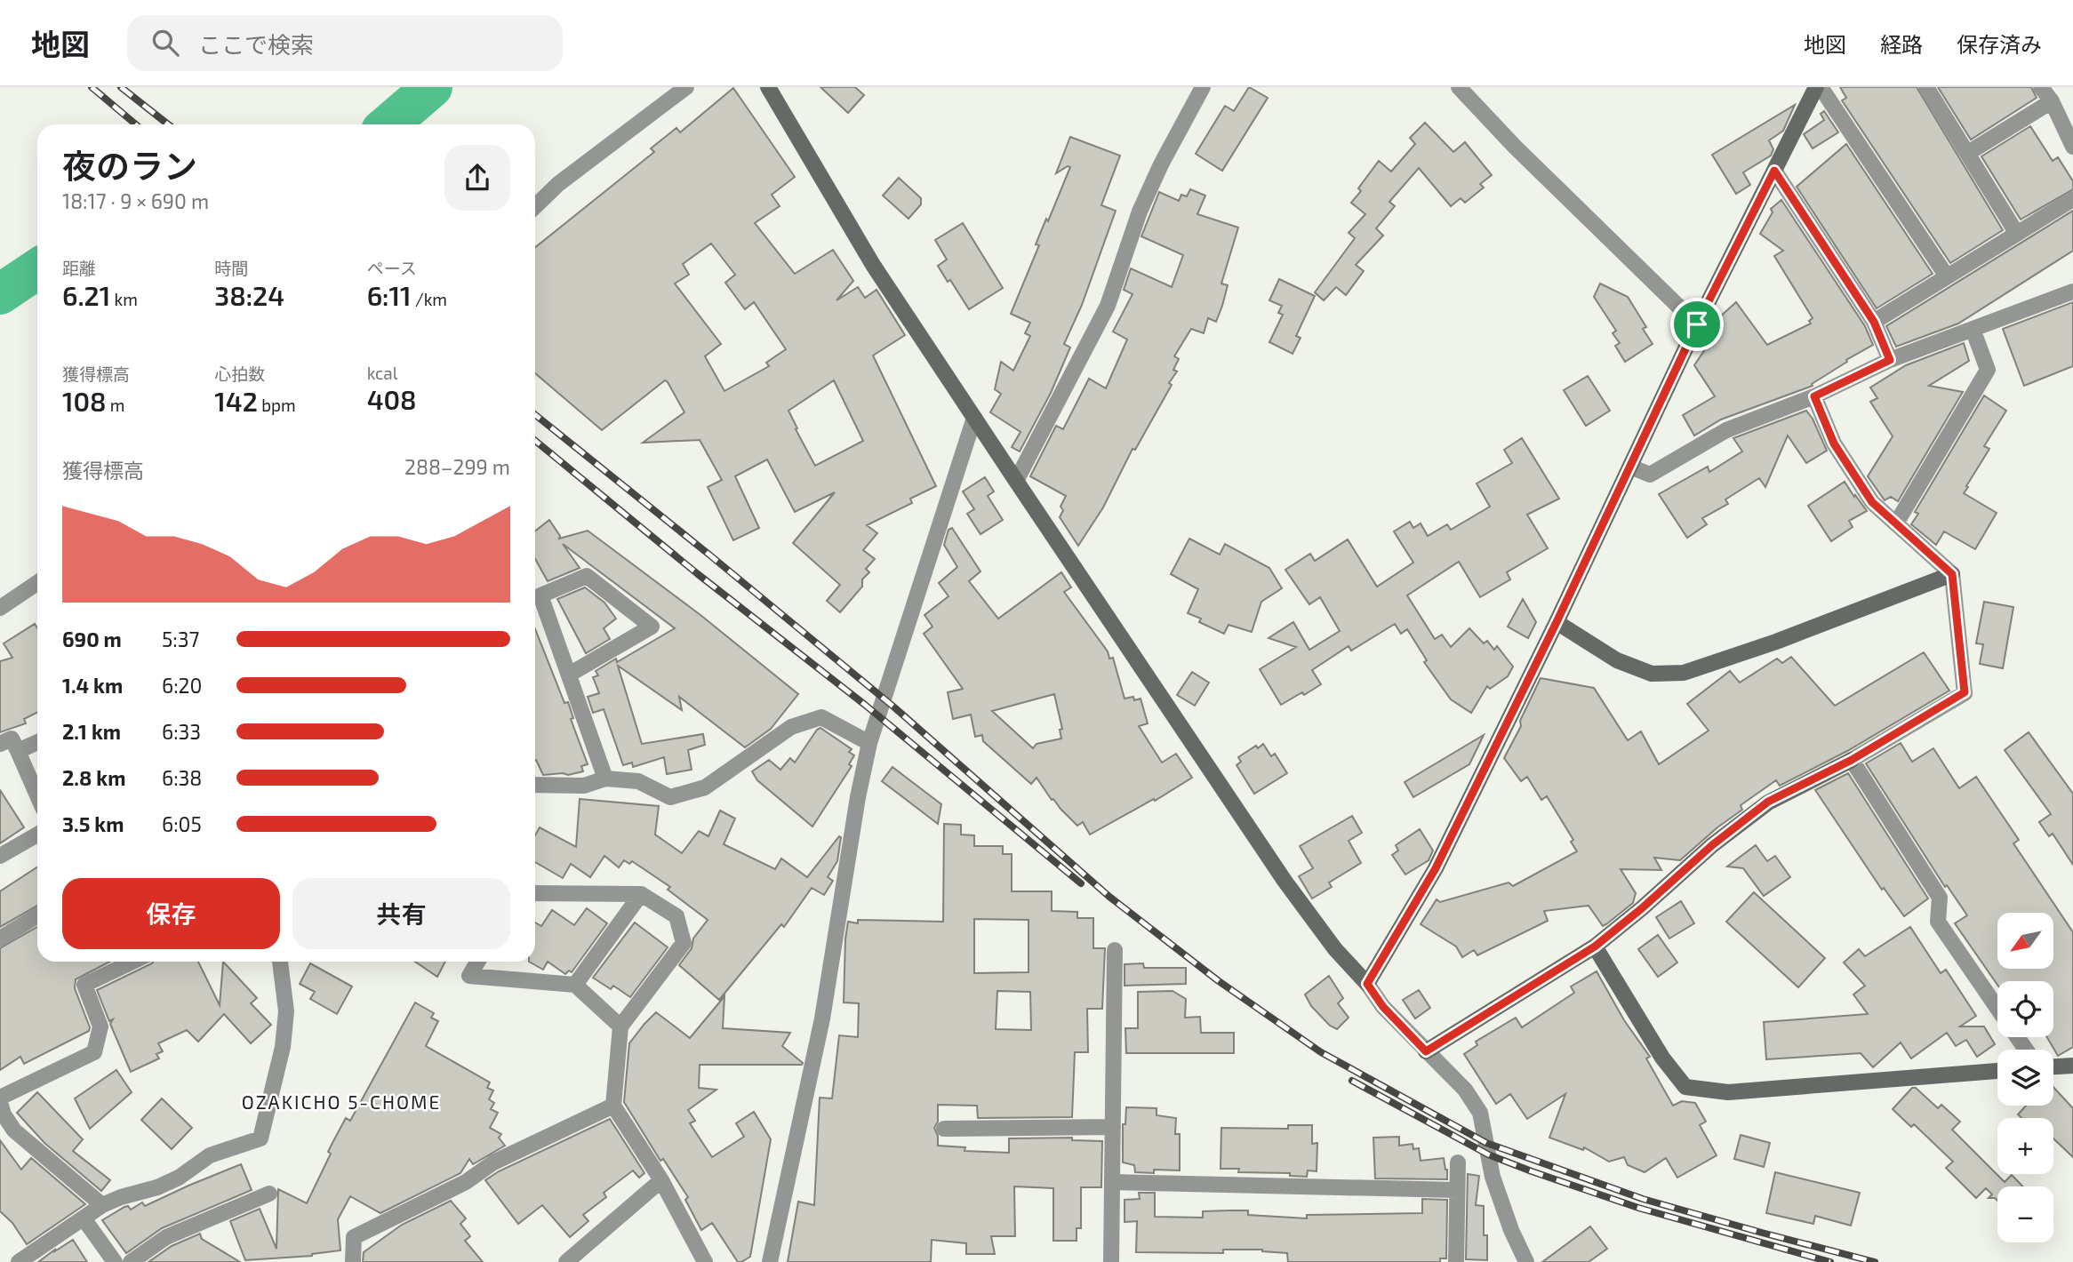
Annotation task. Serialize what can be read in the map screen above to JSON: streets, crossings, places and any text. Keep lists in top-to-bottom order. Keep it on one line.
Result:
{"districts":["OZAKICHO 5-CHOME"],"north":"bottom left","page":{"header":"地図","search":"ここで検索","nav":["地図","経路","保存済み"],"heading":["夜のラン","18:17 · 9 × 690 m"],"stats":[["距離","6.21 km"],["時間","38:24"],["ペース","6:11 /km"],["獲得標高","108 m"],["心拍数","142 bpm"],["kcal","408"]],"chart":["獲得標高","288–299 m"],"list":[{"name":"690 m","note":"5:37"},{"name":"1.4 km","note":"6:20"},{"name":"2.1 km","note":"6:33"},{"name":"2.8 km","note":"6:38"},{"name":"3.5 km","note":"6:05"}],"buttons":["保存","共有"],"map_buttons":["+","−"]}}
